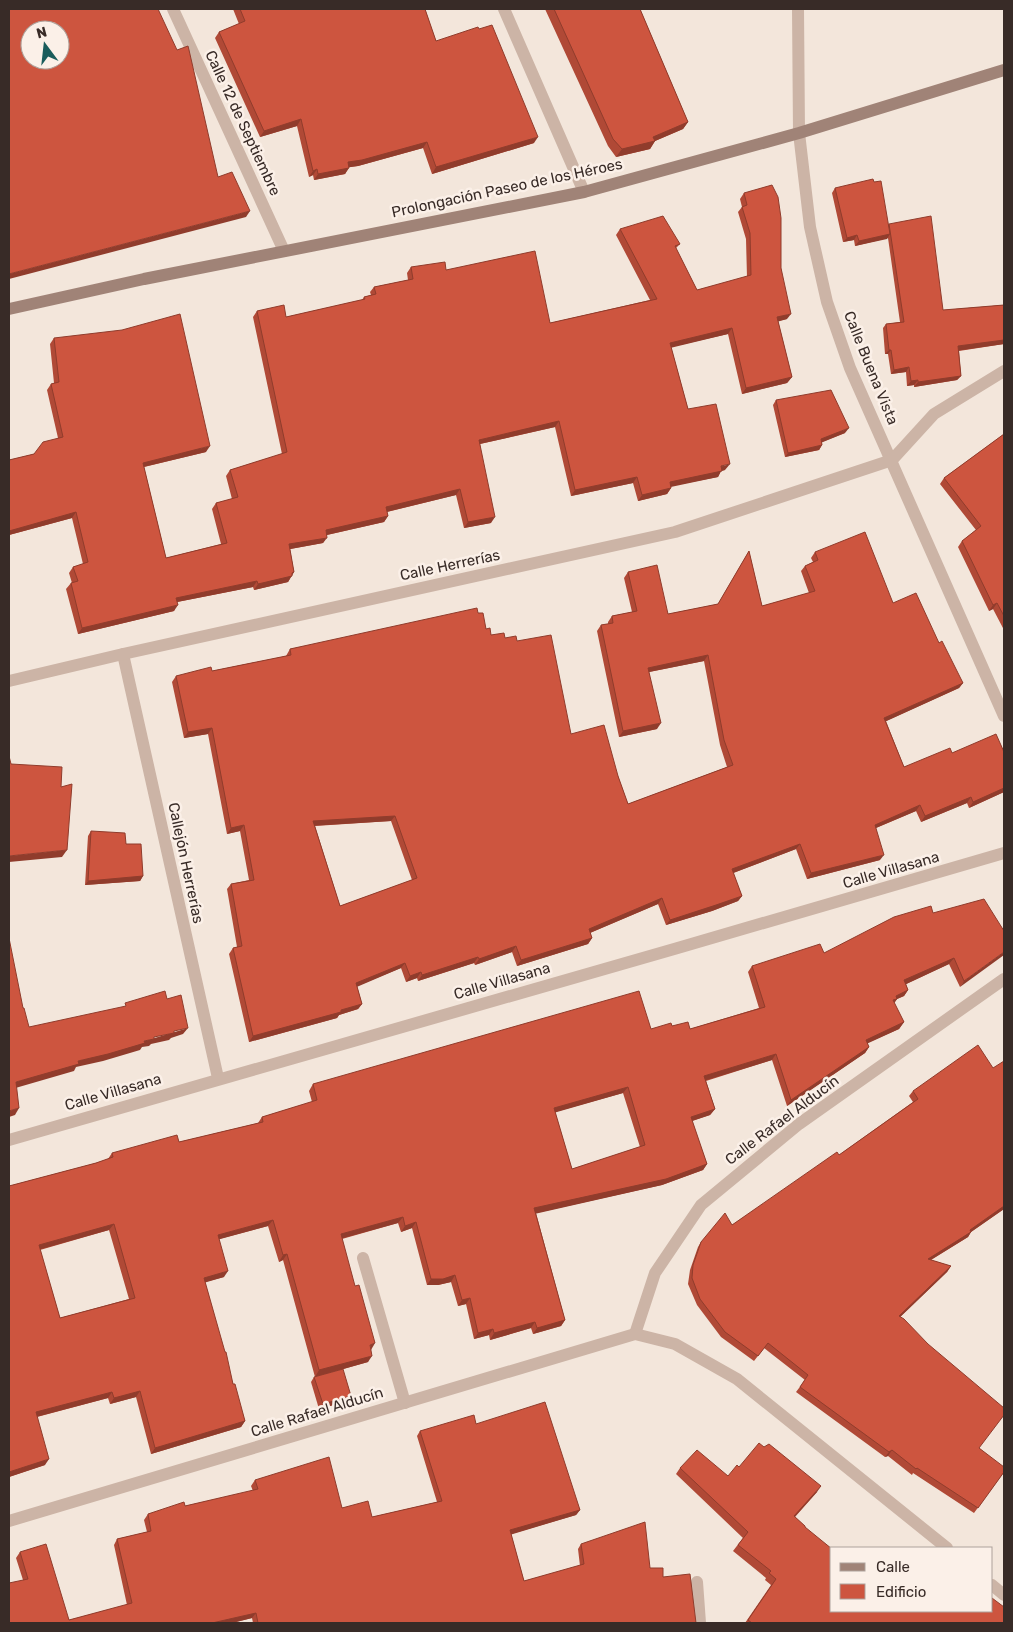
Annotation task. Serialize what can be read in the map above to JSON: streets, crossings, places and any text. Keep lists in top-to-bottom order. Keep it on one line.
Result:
{"streets":{"street":["Calle 12 de Septiembre","Prolongación Paseo de los Héroes","Calle Buena Vista","Calle Herrerías","Callejón Herrerías","Calle Villasana","Calle Rafael Alducín"]},"crossings":[["Calle 12 de Septiembre","Prolongación Paseo de los Héroes"],["Prolongación Paseo de los Héroes","Calle Buena Vista"],["Calle Buena Vista","Calle Herrerías"],["Calle Herrerías","Callejón Herrerías"],["Callejón Herrerías","Calle Villasana"]],"legend":["Calle","Edificio"],"north":"top"}
